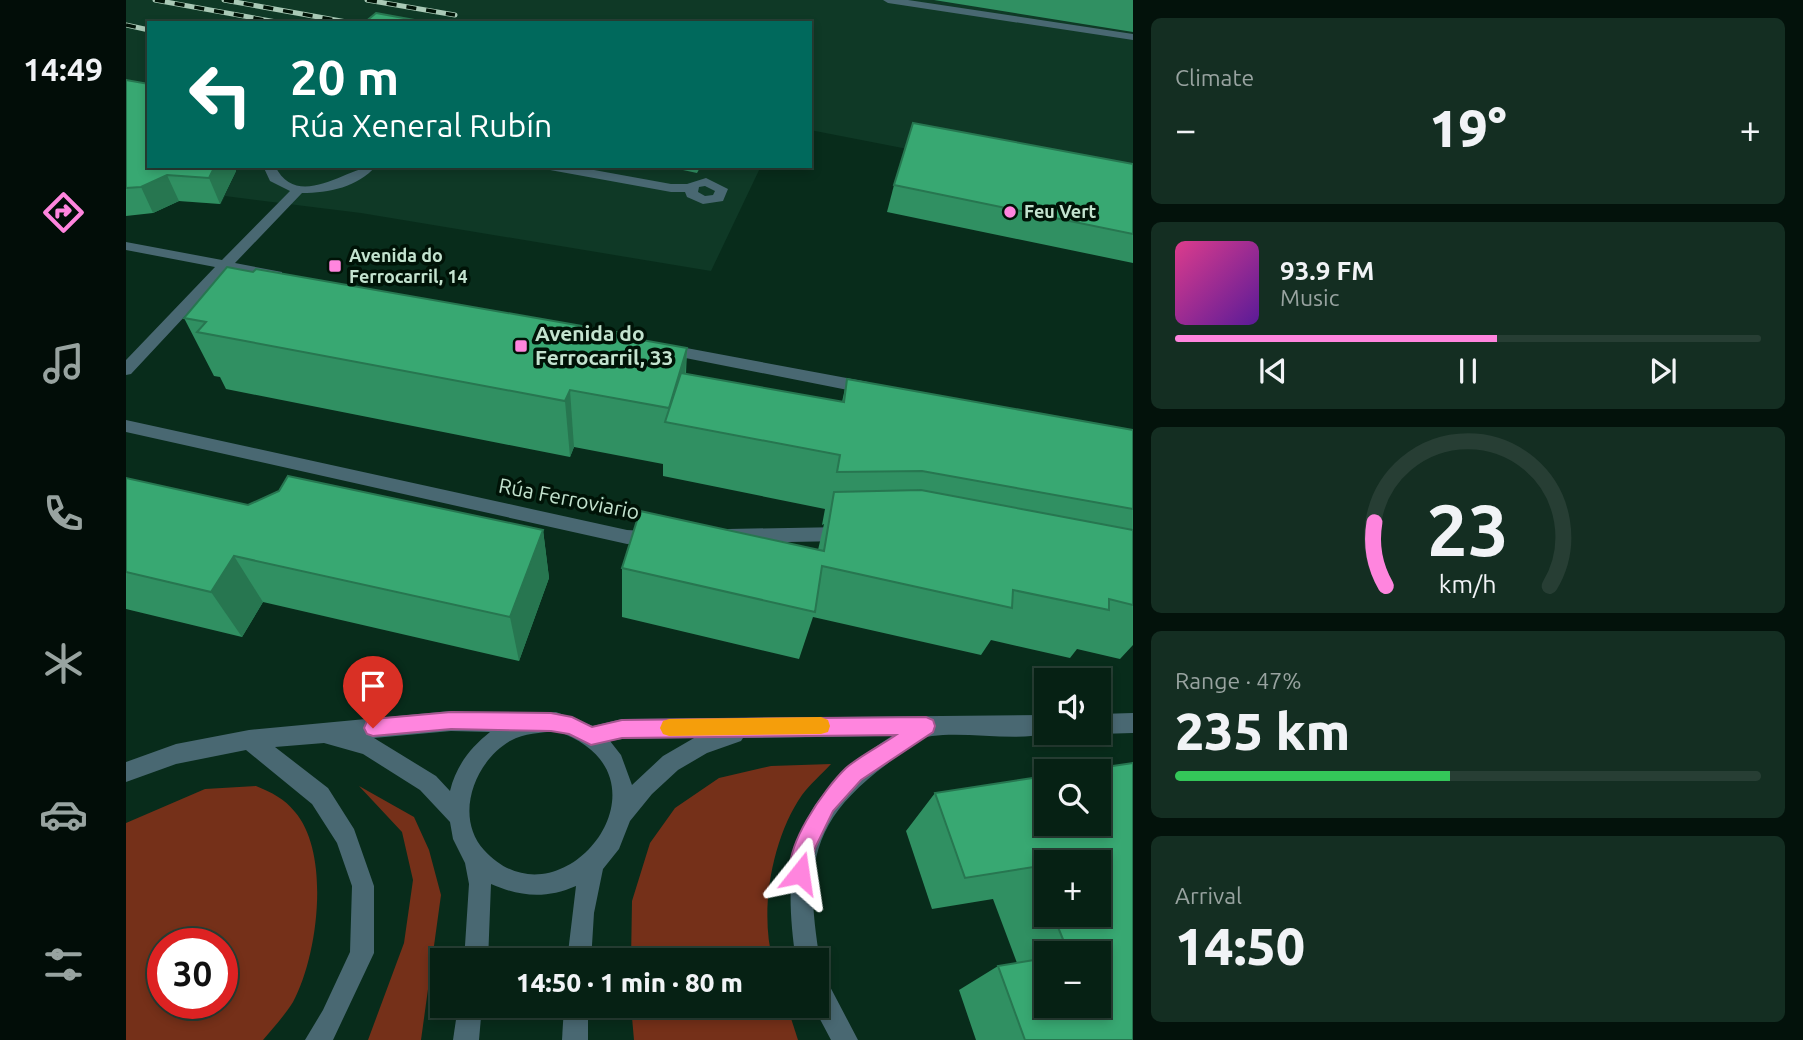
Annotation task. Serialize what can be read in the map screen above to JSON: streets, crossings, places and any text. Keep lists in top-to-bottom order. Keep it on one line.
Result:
{"streets":{"street":["Rúa Ferroviario"]},"places":{"other":["Feu Vert"],"transit":["Avenida do Ferrocarril, 14","Avenida do Ferrocarril, 33"]},"page":{"tabs":"14:49","tile":["Climate",["Range · 47%","235 km"],["Arrival","14:50"]],"turn":["20 m","Rúa Xeneral Rubín"],"heat":["−","19°","+"],"song":["93.9 FM","Music"],"map_buttons":["+","−"],"limit":"30","trip":"14:50 · 1 min · 80 m","gauge":["23","km/h"]}}
